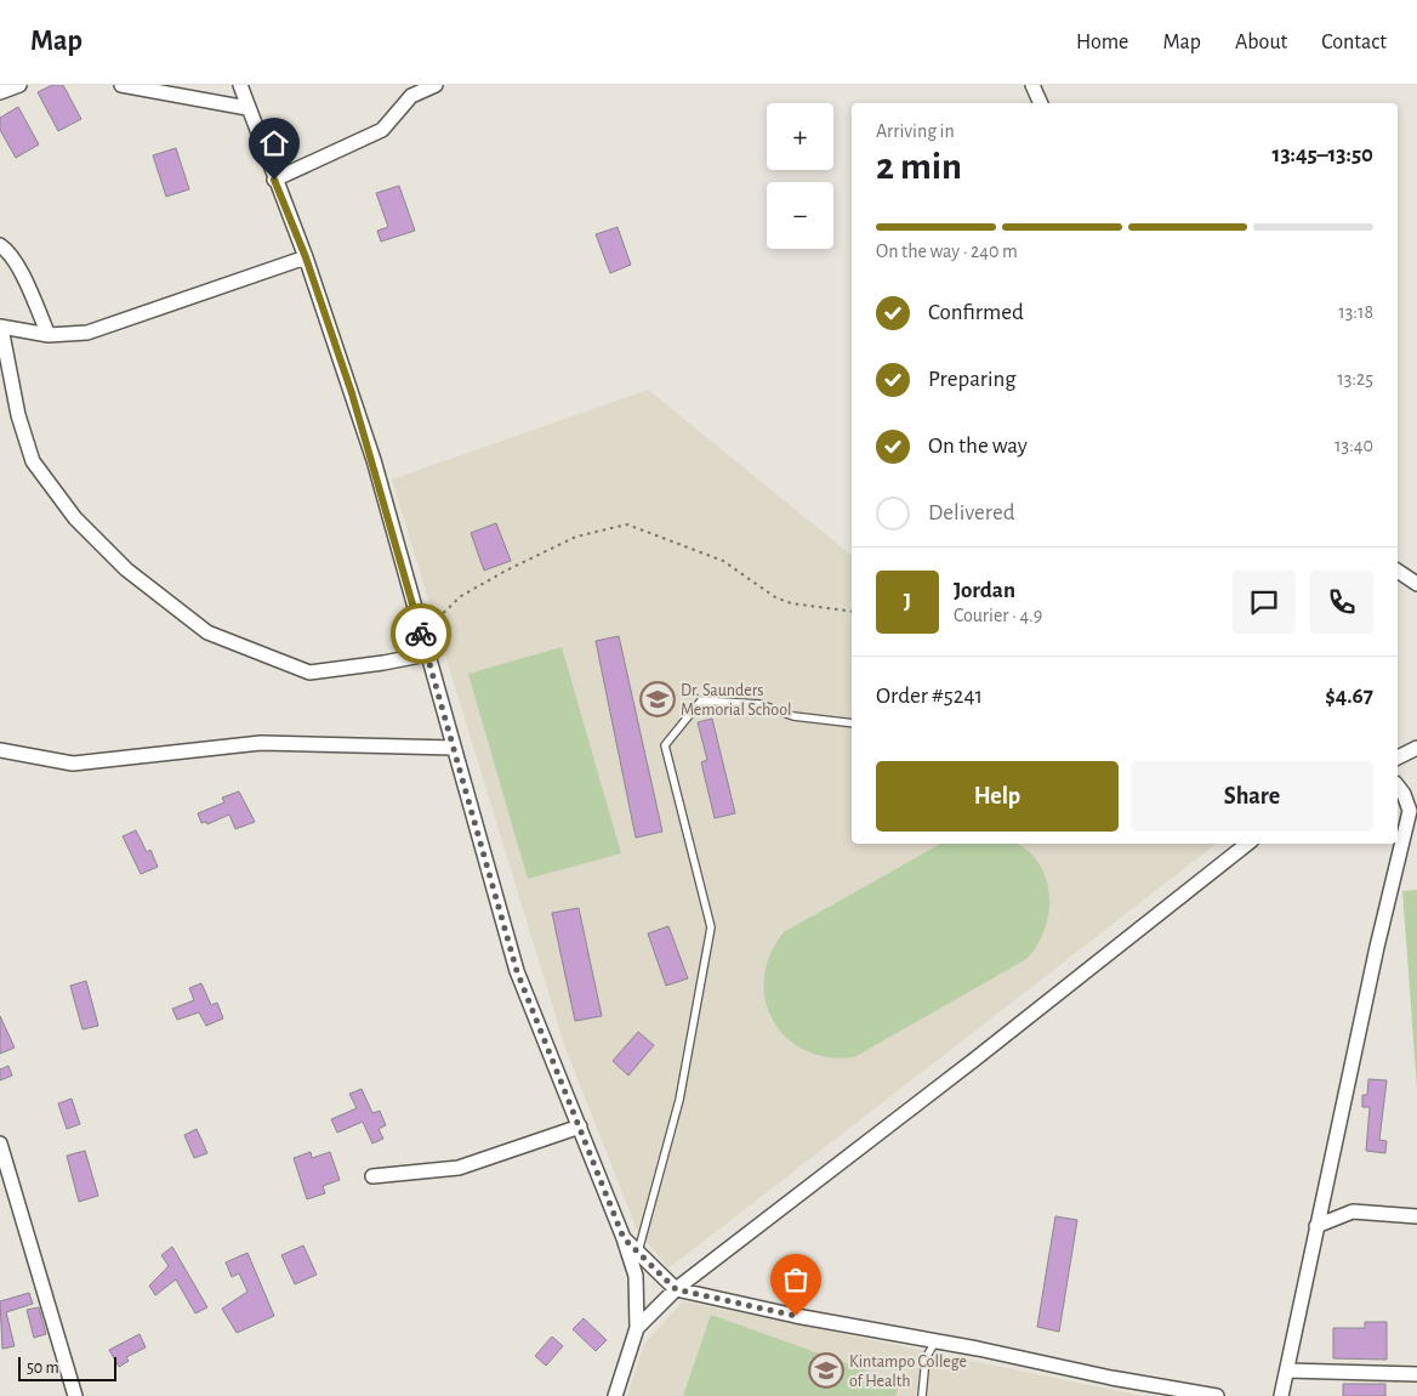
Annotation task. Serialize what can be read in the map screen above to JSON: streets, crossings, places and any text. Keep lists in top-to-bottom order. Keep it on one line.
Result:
{"places":{"school or university":["Dr. Saunders Memorial School","Kintampo College of Health"]},"scale_bar":"50 m","page":{"header":"Map","nav":["Home","Map","About","Contact"],"map_buttons":["+","−"],"heading":["2 min","Arriving in","13:45–13:50"],"panel":["Jordan","Courier · 4.9","Order #5241","$4.67"],"bar":"On the way · 240 m","list":[["Confirmed","13:18"],["Preparing","13:25"],["On the way","13:40"],"Delivered"],"round":"J","buttons":["Help","Share"],"scale":"50 m"}}
